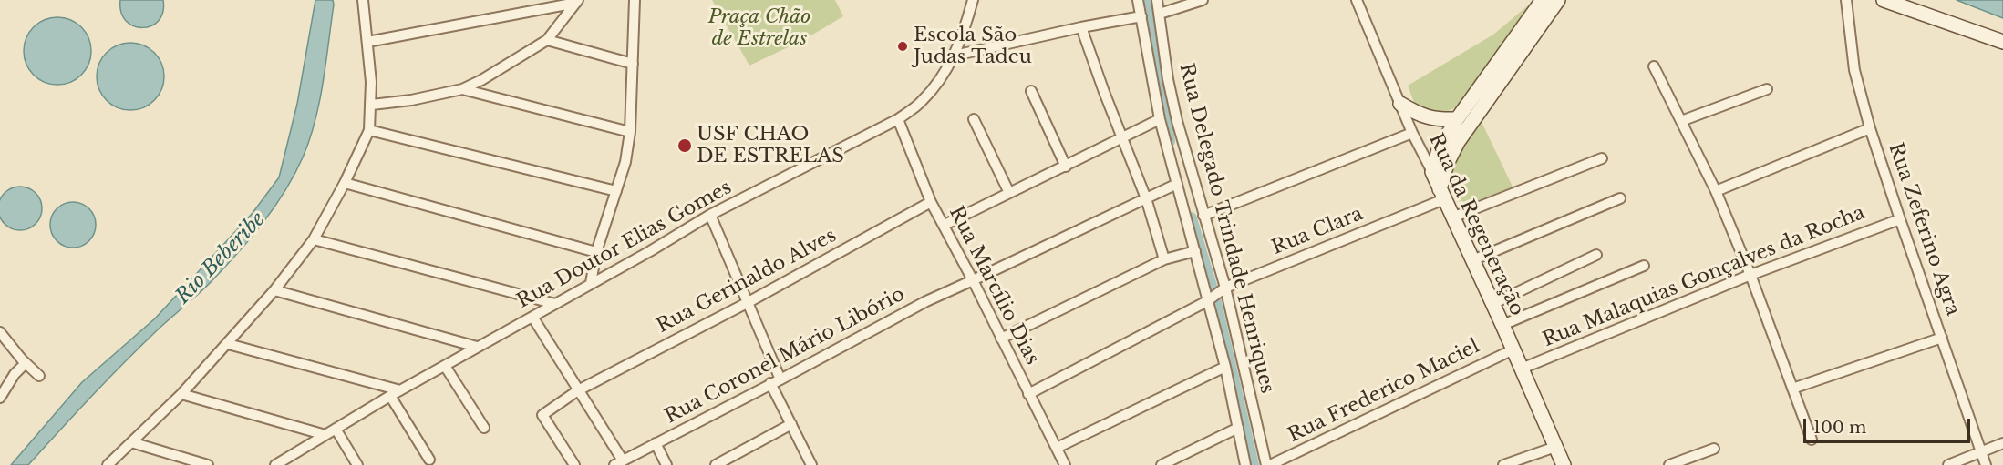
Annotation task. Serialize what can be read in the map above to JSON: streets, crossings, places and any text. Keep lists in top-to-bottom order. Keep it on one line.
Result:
{"streets":{"main road":["Rua da Regeneração"],"street":["Rua Delegado Trindade Henriques","Rua Zeferino Agra","Rua Clara","Rua Doutor Elias Gomes","Rua Malaquias Gonçalves da Rocha","Rua Gerinaldo Alves","Rua Marcílio Dias","Rua Coronel Mário Libório","Rua Frederico Maciel"]},"crossings":[["Rua da Regeneração","Rua Clara"],["Rua da Regeneração","Rua Malaquias Gonçalves da Rocha"],["Rua da Regeneração","Rua Frederico Maciel"],["Rua Delegado Trindade Henriques","Rua Clara"],["Rua Delegado Trindade Henriques","Rua Coronel Mário Libório"],["Rua Delegado Trindade Henriques","Rua Frederico Maciel"],["Rua Zeferino Agra","Rua Malaquias Gonçalves da Rocha"],["Rua Clara","Rua Marcílio Dias"],["Rua Doutor Elias Gomes","Rua Marcílio Dias"],["Rua Gerinaldo Alves","Rua Marcílio Dias"],["Rua Marcílio Dias","Rua Coronel Mário Libório"]],"water":["Rio Beberibe"],"parks":["Praça Chão de Estrelas"],"places":["Escola São Judas Tadeu","USF CHAO DE ESTRELAS"],"scale_bar":"100 m"}
